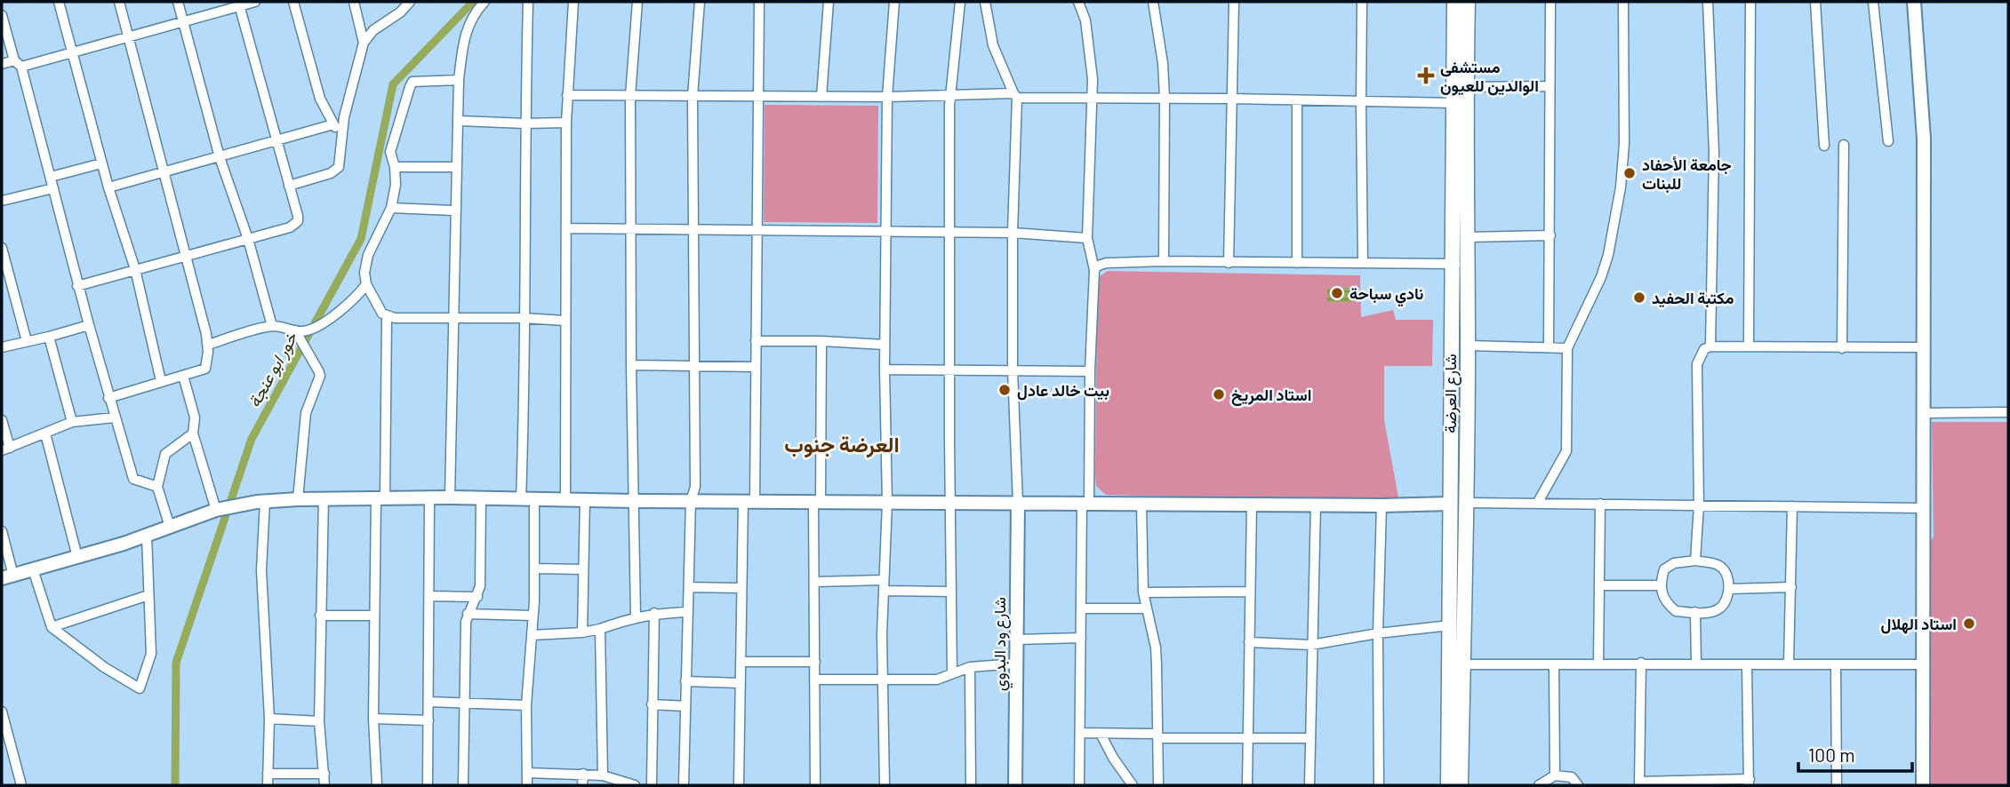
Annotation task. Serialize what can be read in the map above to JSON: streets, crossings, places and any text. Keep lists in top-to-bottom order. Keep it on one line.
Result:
{"streets":{"main road":["شارع العرضة"],"street":["شارع ود البدوي"]},"districts":["العرضة جنوب"],"water":["خور ابو عنجة"],"places":{"health":["مستشفى الوالدين للعيون"],"other":["جامعة الأحفاد للبنات","نادي سباحة","مكتبة الحفيد","بيت خالد عادل","استاد المريخ","استاد الهلال"]},"scale_bar":"100 m"}
